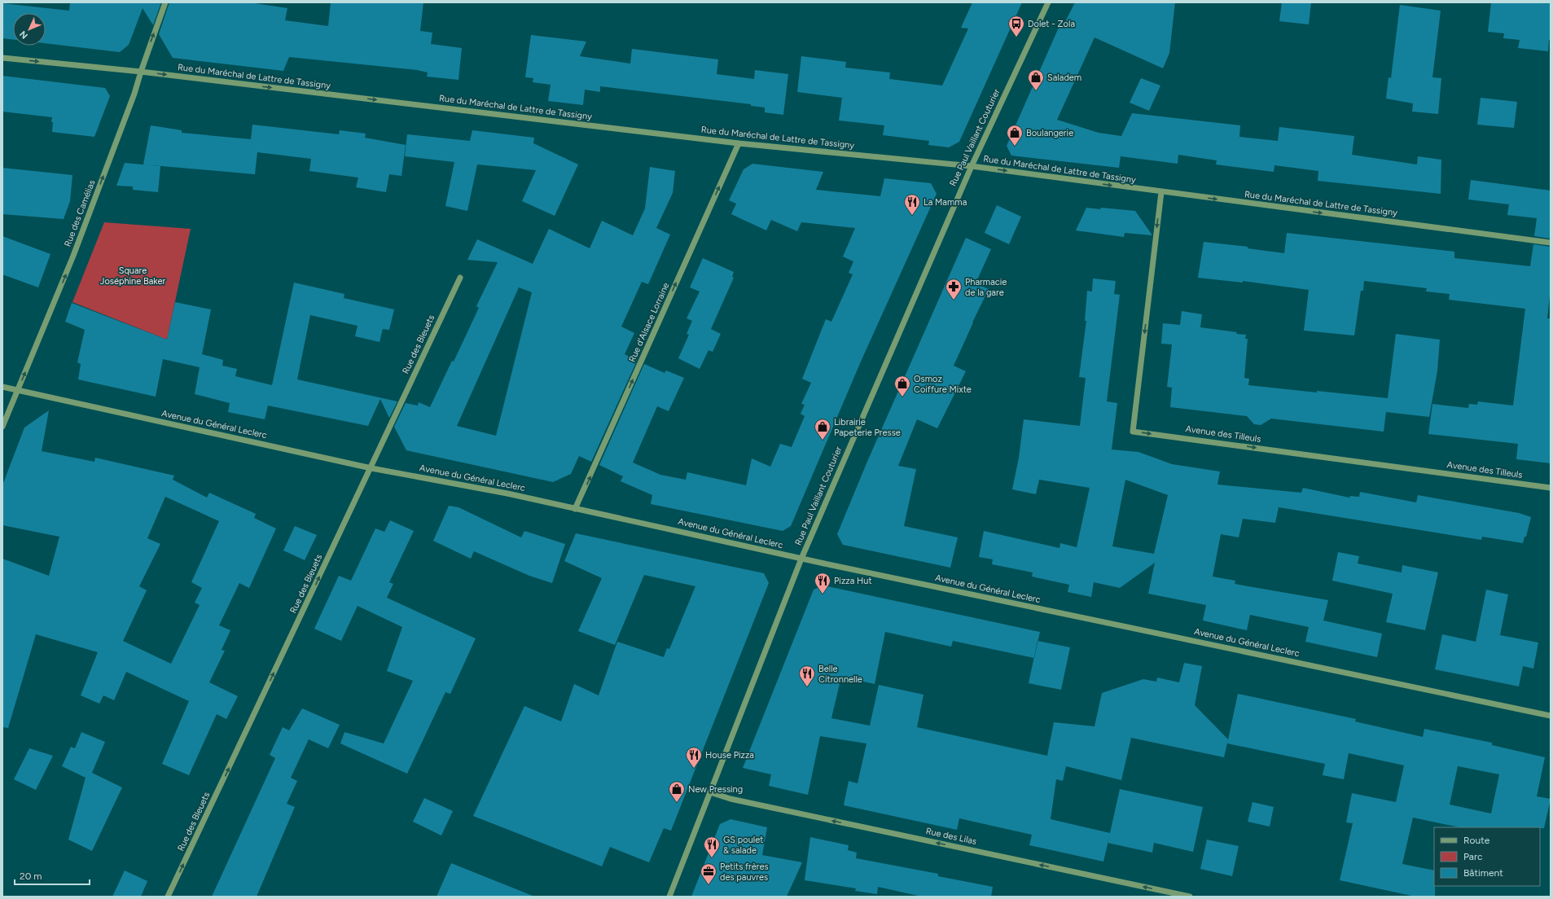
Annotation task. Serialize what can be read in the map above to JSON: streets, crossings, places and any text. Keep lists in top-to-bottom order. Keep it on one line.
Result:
{"streets":{"street":["Rue du Maréchal de Lattre de Tassigny","Rue Paul Vaillant Couturier","Rue des Camélias","Rue d'Alsace Lorraine","Rue des Bleuets","Avenue du Général Leclerc","Avenue des Tilleuls","Rue des Lilas"]},"crossings":[["Rue du Maréchal de Lattre de Tassigny","Rue Paul Vaillant Couturier"],["Rue du Maréchal de Lattre de Tassigny","Rue des Camélias"],["Rue du Maréchal de Lattre de Tassigny","Rue d'Alsace Lorraine"],["Rue du Maréchal de Lattre de Tassigny","Avenue des Tilleuls"],["Rue Paul Vaillant Couturier","Avenue du Général Leclerc"],["Rue Paul Vaillant Couturier","Rue des Lilas"],["Rue des Camélias","Avenue du Général Leclerc"],["Rue d'Alsace Lorraine","Avenue du Général Leclerc"],["Rue des Bleuets","Avenue du Général Leclerc"]],"one_way":["Rue du Maréchal de Lattre de Tassigny","Rue des Camélias","Rue d'Alsace Lorraine","Rue des Bleuets","Rue des Lilas"],"parks":["Square Joséphine Baker"],"places":{"bus stop":["Dolet - Zola"],"shop":["Saladem","Boulangerie","Osmoz Coiffure Mixte","Librairie Papeterie Presse","New Pressing"],"restaurant":["La Mamma","Pizza Hut","Belle Citronnelle","House Pizza","GS poulet & salade"],"pharmacy":["Pharmacie de la gare"],"office":["Petits frères des pauvres"]},"legend":["Route","Parc","Bâtiment"],"scale_bar":"20 m","north":"bottom left"}
